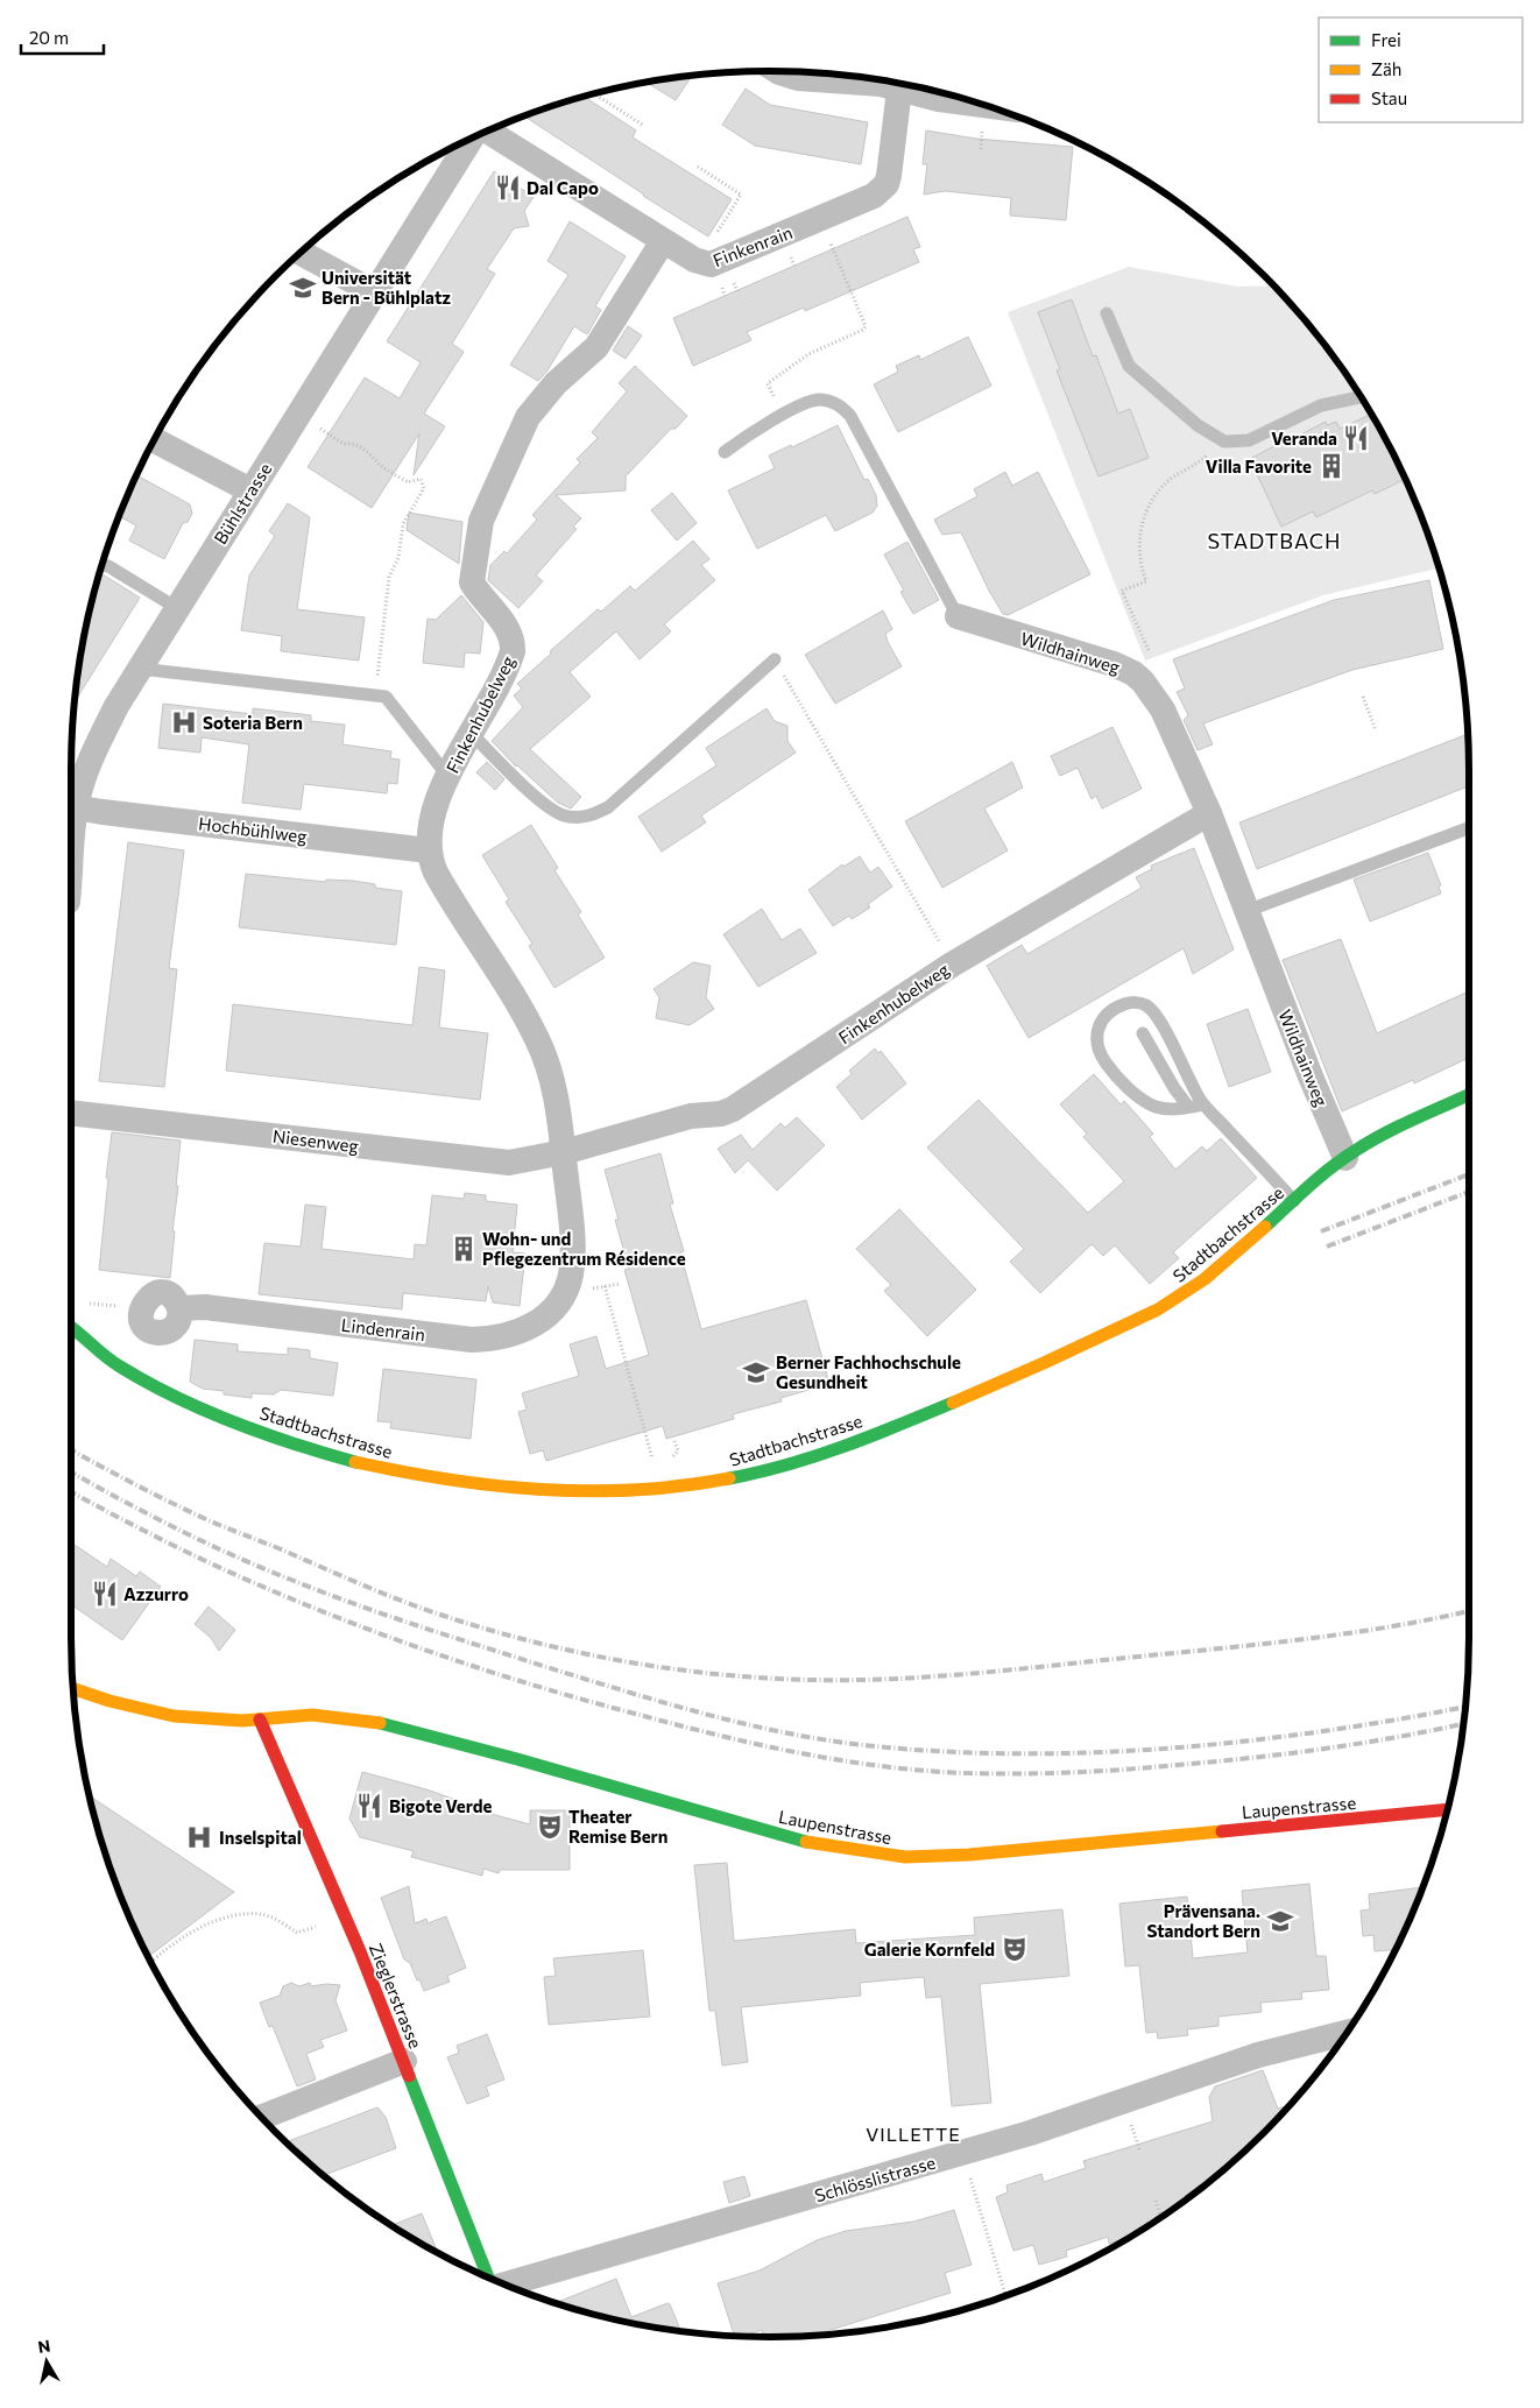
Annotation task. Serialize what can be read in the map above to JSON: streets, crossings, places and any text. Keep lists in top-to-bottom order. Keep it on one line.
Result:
{"streets":{"main road":["Stadtbachstrasse","Laupenstrasse","Zieglerstrasse"],"street":["Finkenrain","Bühlstrasse","Wildhainweg","Finkenhubelweg","Hochbühlweg","Niesenweg","Lindenrain","Schlösslistrasse"]},"crossings":[["Finkenrain","Finkenhubelweg"],["Bühlstrasse","Hochbühlweg"],["Wildhainweg","Finkenhubelweg"],["Wildhainweg","Stadtbachstrasse"],["Finkenhubelweg","Hochbühlweg"],["Finkenhubelweg","Niesenweg"],["Finkenhubelweg","Lindenrain"],["Laupenstrasse","Zieglerstrasse"]],"districts":["STADTBACH","VILLETTE"],"places":{"restaurant":["Dal Capo","Veranda","Azzurro","Bigote Verde"],"school or university":["Universität Bern - Bühlplatz","Berner Fachhochschule Gesundheit","Prävensana. Standort Bern"],"building":["Villa Favorite","Wohn- und Pflegezentrum Résidence"],"hospital":["Soteria Bern","Inselspital"],"theatre":["Theater Remise Bern","Galerie Kornfeld"]},"legend":["Frei","Zäh","Stau"],"scale_bar":"20 m","north":"top"}
